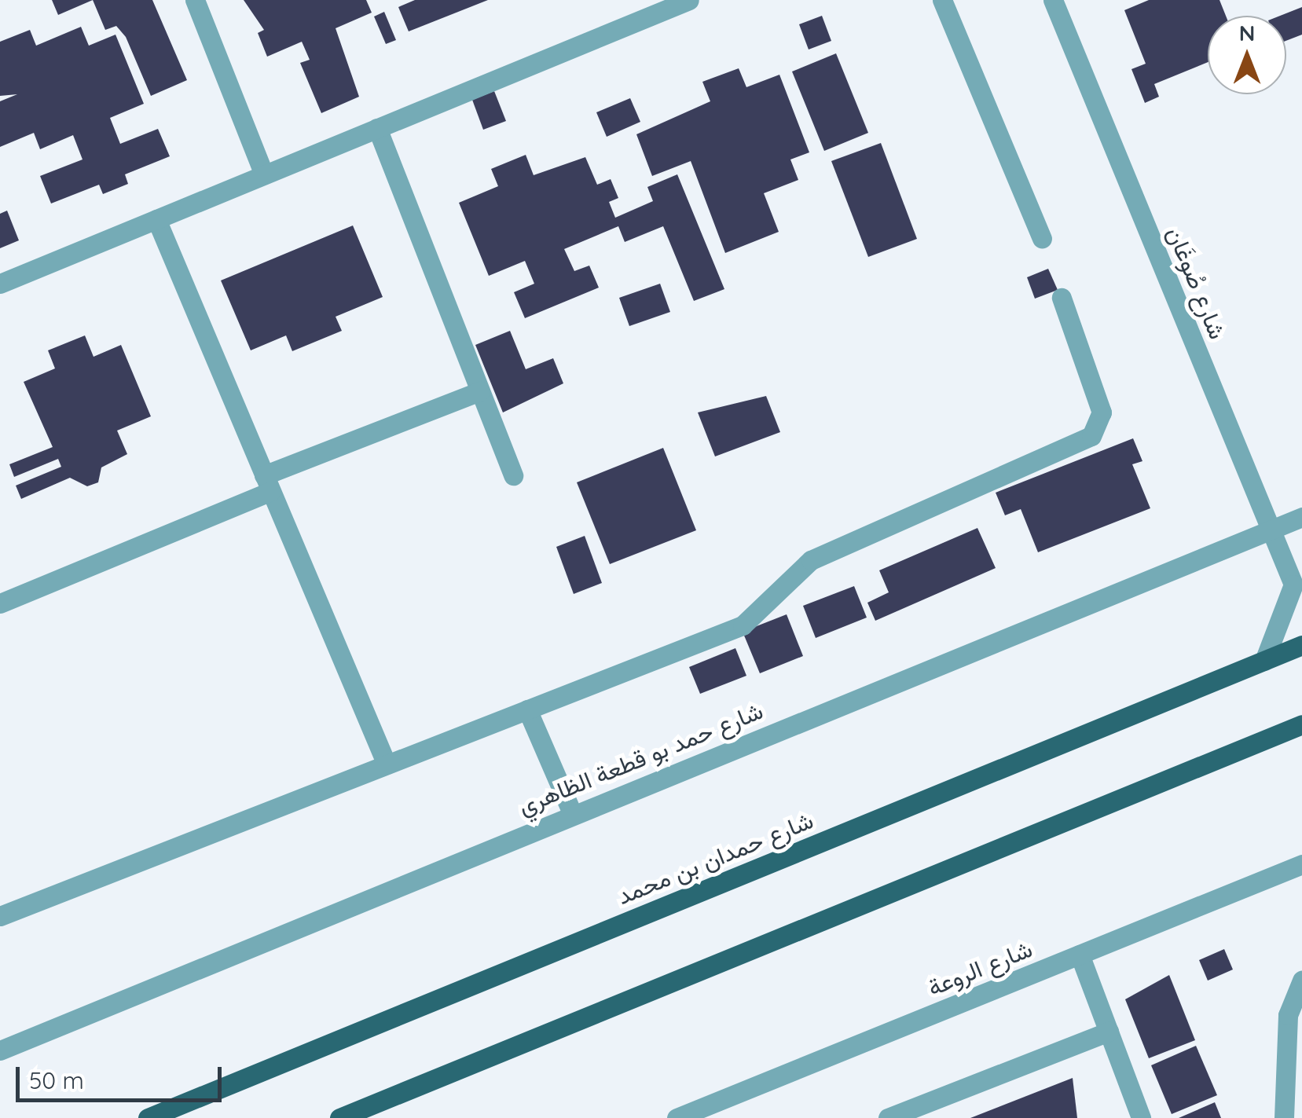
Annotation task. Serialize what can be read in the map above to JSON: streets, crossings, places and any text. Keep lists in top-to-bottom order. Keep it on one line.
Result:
{"streets":{"main road":["شارع حمدان بن محمد"],"street":["شارع صُوغَان","شارع حمد بو قطعة الظاهري","شارع الروعة"]},"crossings":[["شارع صُوغَان","شارع حمد بو قطعة الظاهري"],["شارع صُوغَان","شارع حمدان بن محمد"]],"scale_bar":"50 m","north":"top"}
